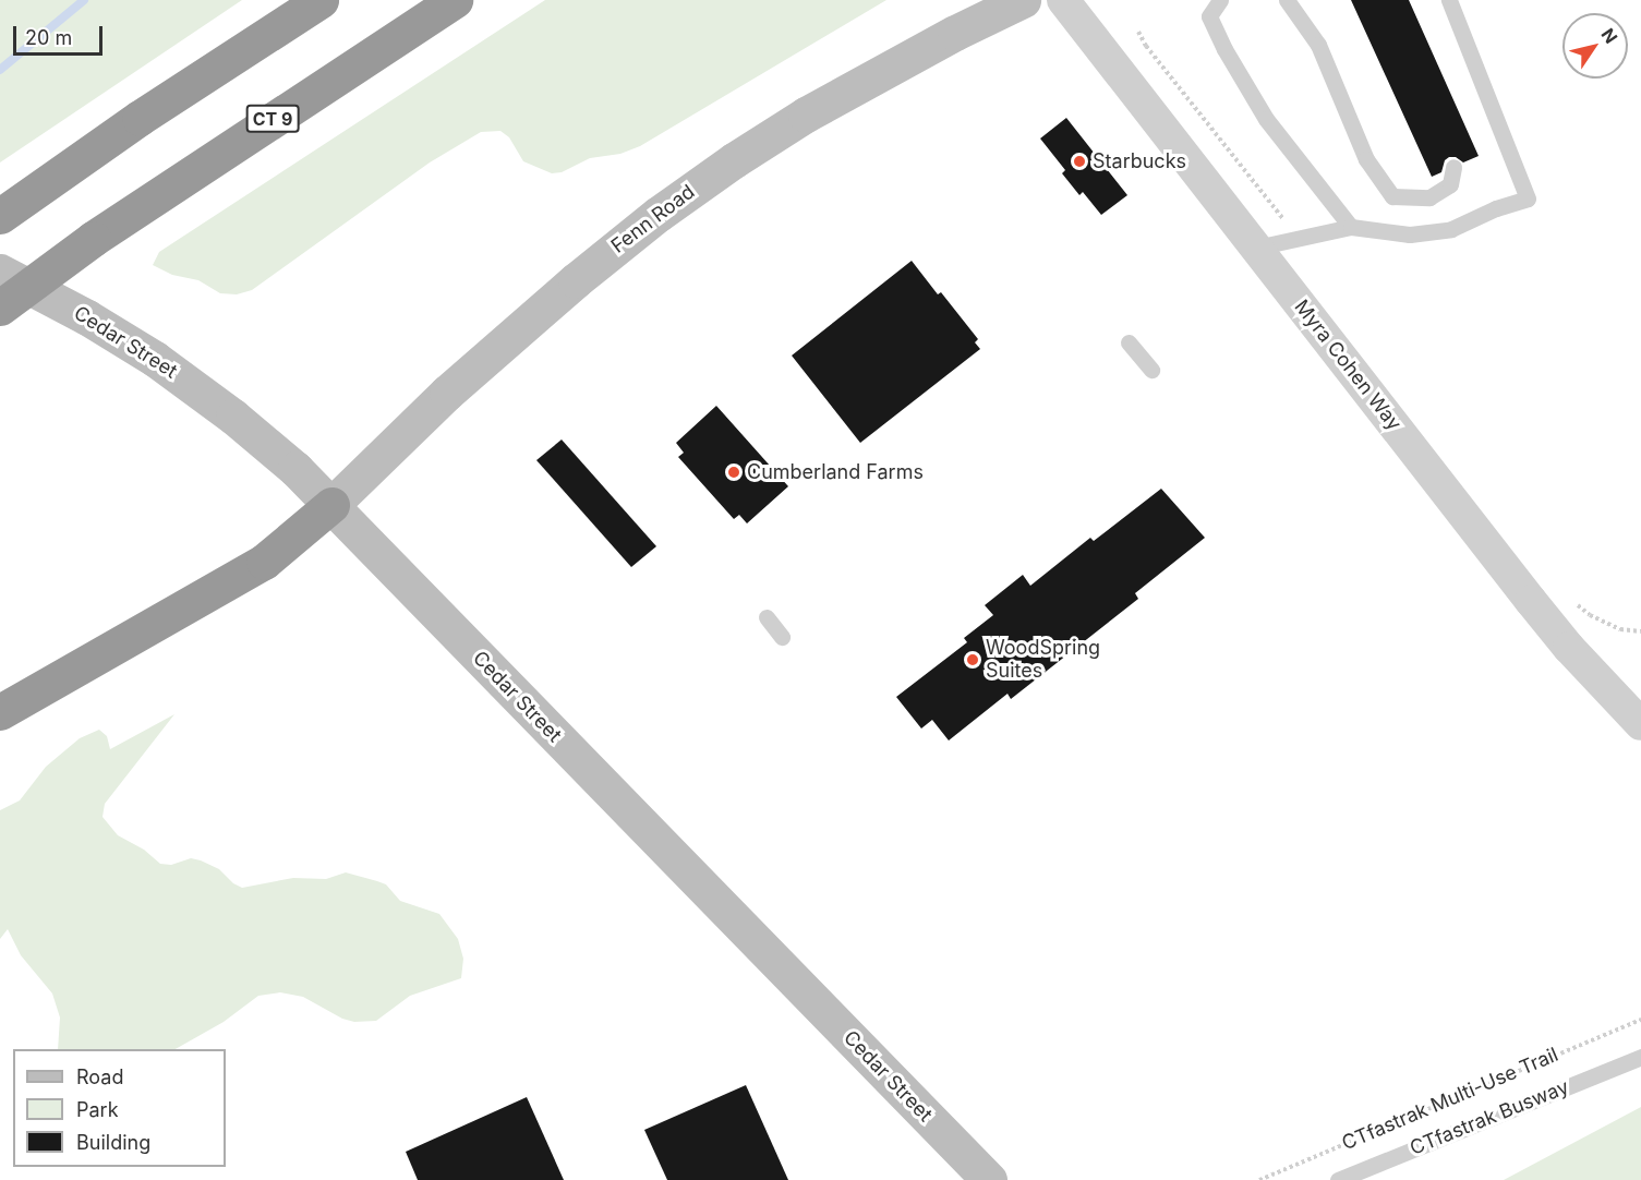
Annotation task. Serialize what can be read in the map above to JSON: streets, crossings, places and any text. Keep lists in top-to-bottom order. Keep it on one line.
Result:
{"streets":{"highway":["CT 9"],"main road":["Fenn Road","Cedar Street"],"street":["Myra Cohen Way"],"lane":["CTfastrak Busway"],"path":["CTfastrak Multi-Use Trail"]},"crossings":[["Fenn Road","Cedar Street"]],"places":["Starbucks","Cumberland Farms","WoodSpring Suites"],"legend":["Road","Park","Building"],"scale_bar":"20 m","north":"top right"}
